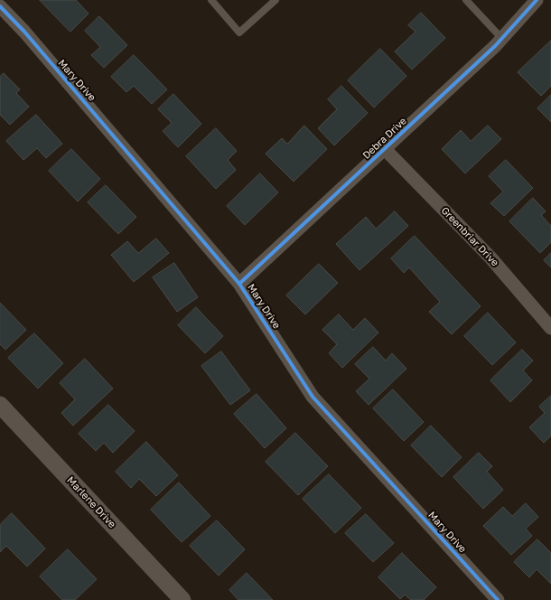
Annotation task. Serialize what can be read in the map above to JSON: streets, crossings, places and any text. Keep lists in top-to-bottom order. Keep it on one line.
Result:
{"streets":{"street":["Mary Drive","Debra Drive","Greenbriar Drive","Marlene Drive"]},"crossings":[["Mary Drive","Debra Drive"],["Debra Drive","Greenbriar Drive"]]}
